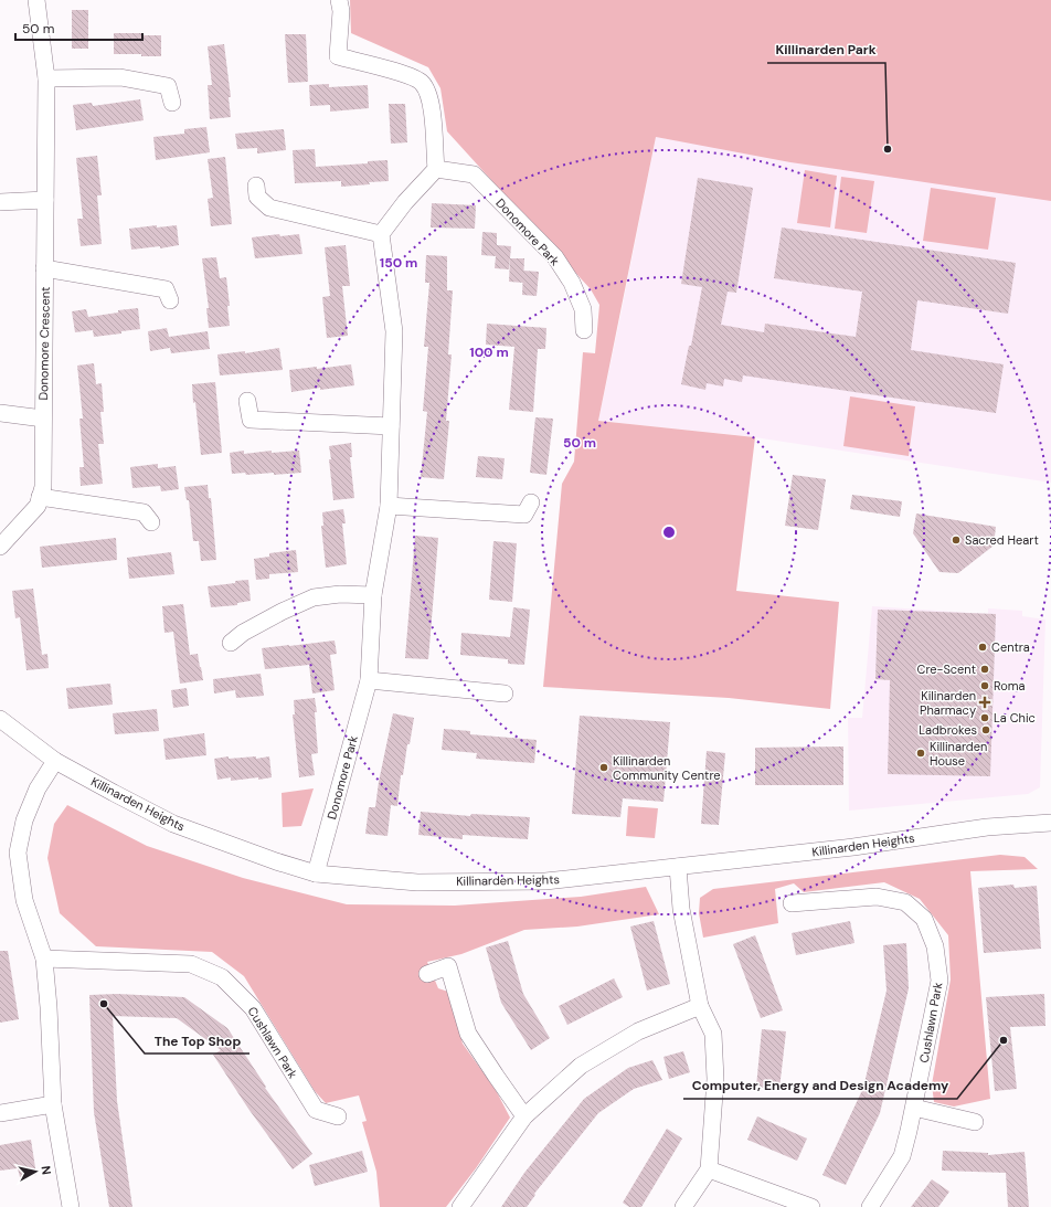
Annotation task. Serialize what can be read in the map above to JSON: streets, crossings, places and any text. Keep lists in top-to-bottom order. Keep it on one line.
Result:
{"streets":{"street":["Donomore Park","Donomore Crescent","Killinarden Heights","Cushlawn Park"]},"crossings":[["Donomore Park","Killinarden Heights"]],"places":{"other":["Killinarden Park","Sacred Heart","Centra","Cre-Scent","Roma","La Chic","Ladbrokes","Killinarden House","Killinarden Community Centre","The Top Shop","Computer, Energy and Design Academy"],"health":["Kilinarden Pharmacy"]},"scale_bar":"50 m","north":"right","rings":["150 m","100 m","50 m"]}
